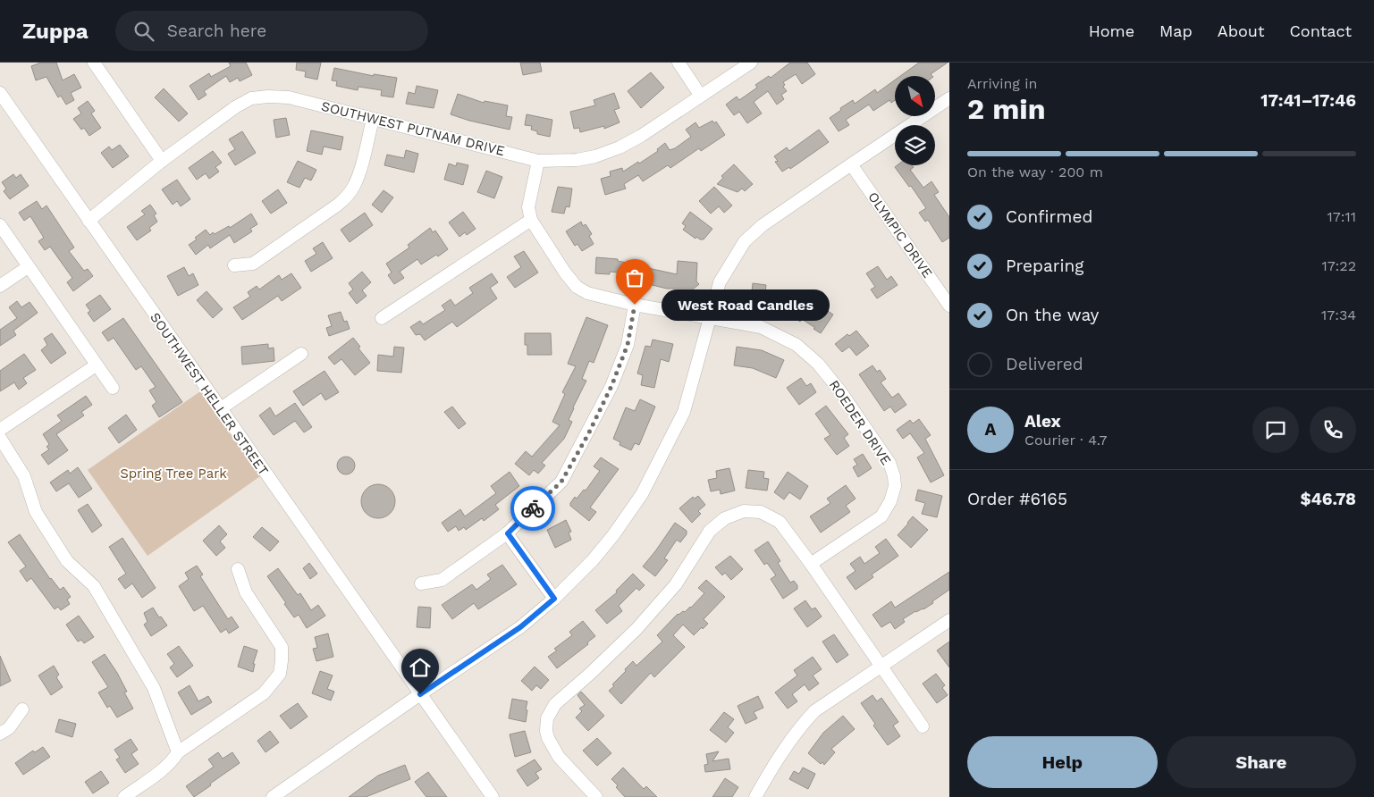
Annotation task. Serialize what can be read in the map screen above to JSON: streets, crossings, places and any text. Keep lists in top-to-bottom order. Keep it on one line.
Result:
{"streets":{"street":["SOUTHWEST PUTNAM DRIVE","OLYMPIC DRIVE","SOUTHWEST HELLER STREET","ROEDER DRIVE"]},"crossings":[["SOUTHWEST PUTNAM DRIVE","SOUTHWEST HELLER STREET"]],"parks":["Spring Tree Park"],"places":["West Road Candles"],"north":"bottom right","page":{"header":"Zuppa","search":"Search here","nav":["Home","Map","About","Contact"],"heading":["2 min","Arriving in","17:41–17:46"],"panel":["Alex","Courier · 4.7","Order #6165","$46.78"],"bar":"On the way · 200 m","list":[["Confirmed","17:11"],["Preparing","17:22"],["On the way","17:34"],"Delivered"],"bubble":"West Road Candles","round":"A","buttons":["Help","Share"]}}
